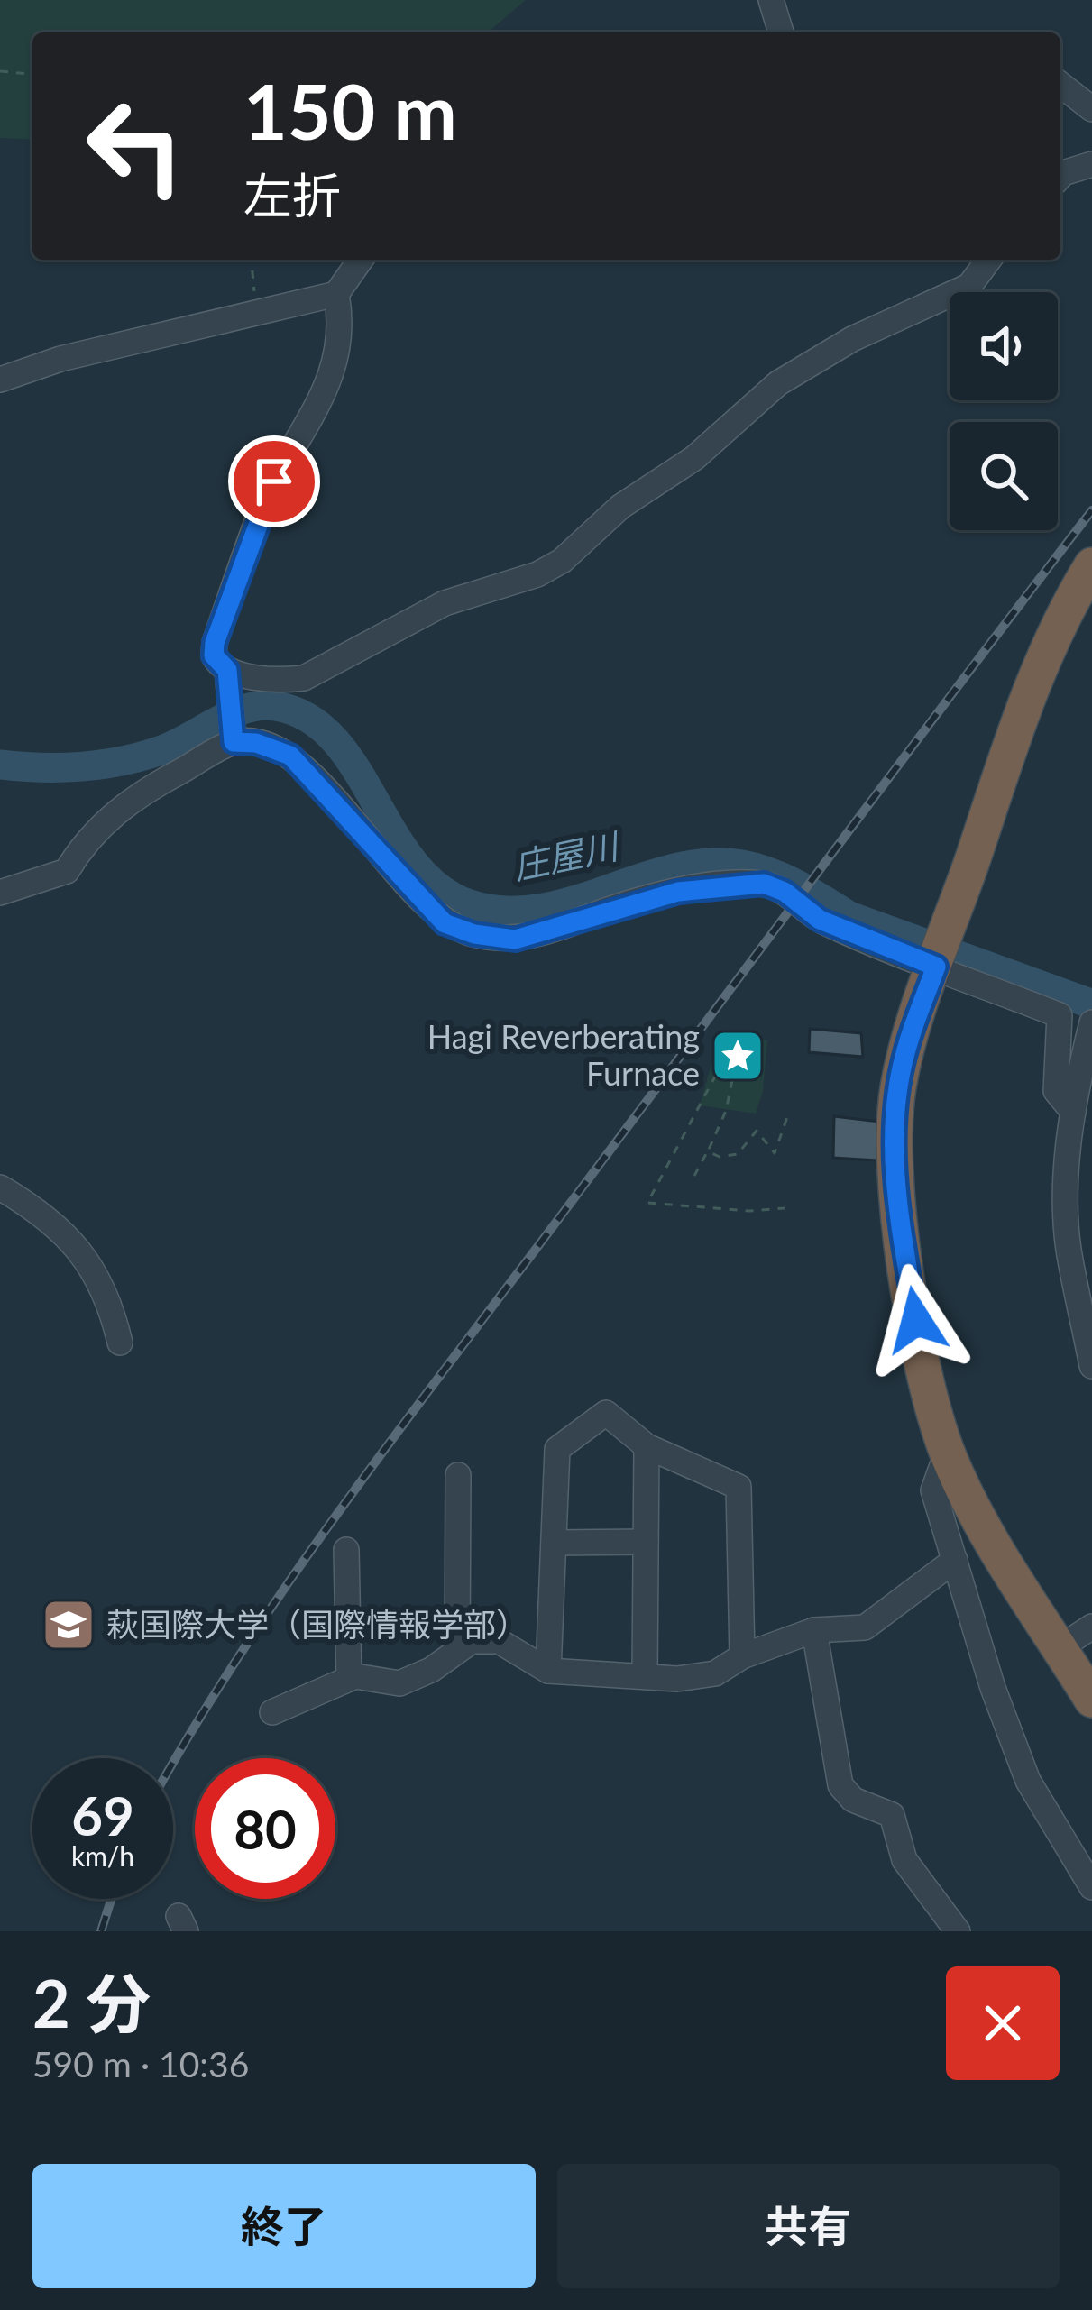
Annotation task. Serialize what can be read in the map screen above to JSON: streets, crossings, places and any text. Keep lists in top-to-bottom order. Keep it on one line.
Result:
{"water":["庄屋川"],"places":{"place":["Hagi Reverberating Furnace"],"school or university":["萩国際大学（国際情報学部）"]},"page":{"turn":["150 m","左折"],"speed":"69 km/h","limit":"80","heading":["2 分","590 m · 10:36"],"buttons":["終了","共有"]}}
